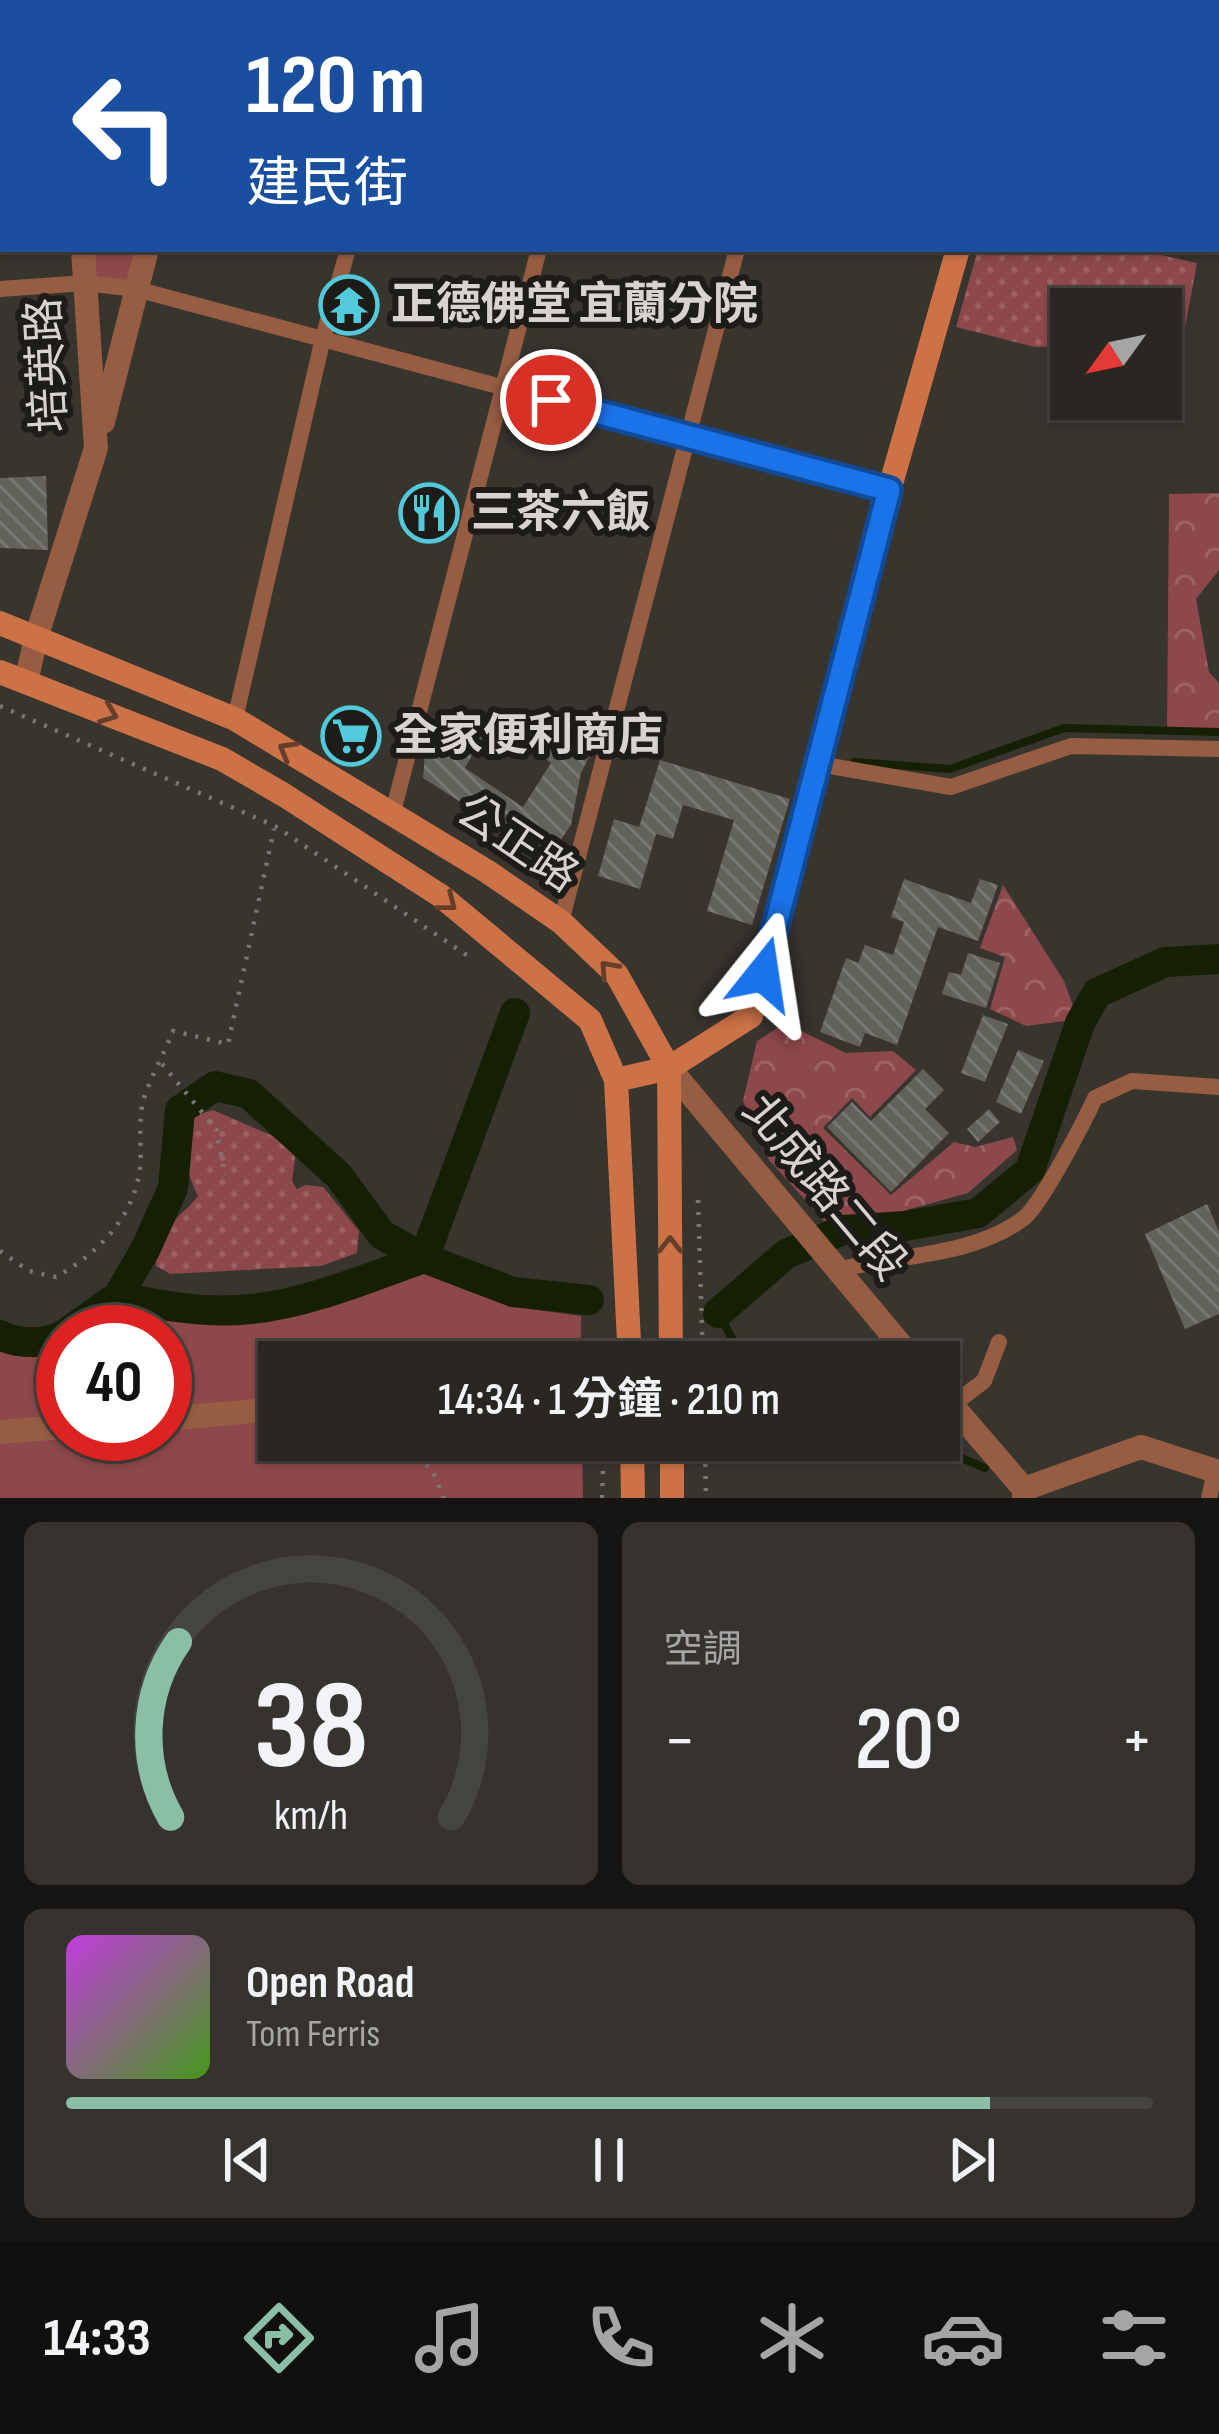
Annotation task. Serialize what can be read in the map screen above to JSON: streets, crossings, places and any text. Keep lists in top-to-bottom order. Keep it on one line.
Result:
{"streets":{"street":["培英路","公正路","北成路二段"]},"crossings":[["培英路","公正路"],["公正路","北成路二段"]],"places":{"temple":["正德佛堂 宜蘭分院"],"restaurant":["三茶六飯"],"supermarket":["全家便利商店"]},"north":"bottom left","page":{"turn":["120 m","建民街"],"limit":"40","trip":"14:34 · 1 分鐘 · 210 m","tile":"空調","heat":["−","20°","+"],"song":["Open Road","Tom Ferris"],"tabs":"14:33","gauge":["38","km/h"]}}
